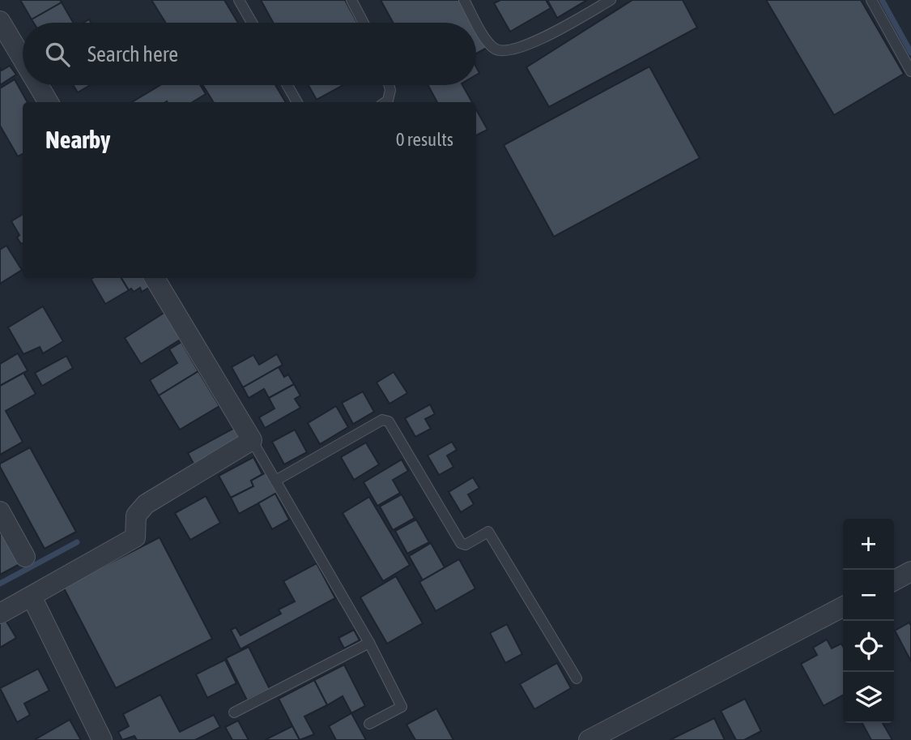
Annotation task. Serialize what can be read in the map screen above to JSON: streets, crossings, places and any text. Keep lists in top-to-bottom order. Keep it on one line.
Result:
{"page":{"search":"Search here","heading":["Nearby","0 results"],"map_buttons":["+","−"]}}
